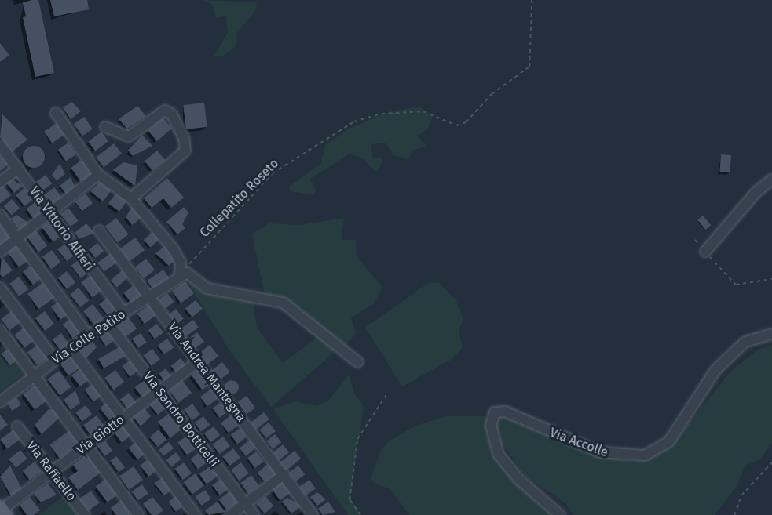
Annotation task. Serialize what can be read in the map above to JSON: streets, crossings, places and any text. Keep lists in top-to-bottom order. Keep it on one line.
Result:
{"streets":{"street":["Via Vittorio Alfieri","Via Colle Patito","Via Andrea Mantegna","Via Sandro Botticelli","Via Giotto","Via Accolle","Via Raffaello"],"path":["Collepatito Roseto"]},"crossings":[["Collepatito Roseto","Via Colle Patito"],["Via Vittorio Alfieri","Via Colle Patito"],["Via Colle Patito","Via Andrea Mantegna"],["Via Colle Patito","Via Sandro Botticelli"],["Via Andrea Mantegna","Via Giotto"],["Via Sandro Botticelli","Via Giotto"],["Via Giotto","Via Raffaello"]]}
